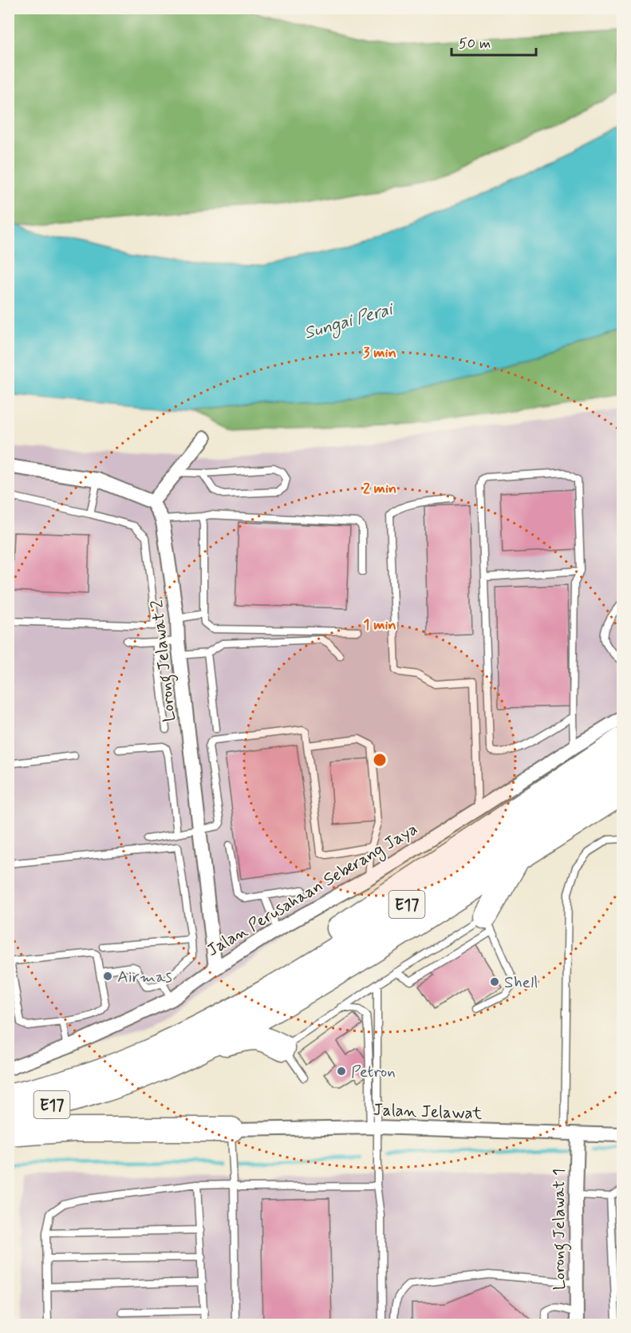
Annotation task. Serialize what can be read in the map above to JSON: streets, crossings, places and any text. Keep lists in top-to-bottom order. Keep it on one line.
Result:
{"streets":{"highway":["E17"],"street":["Lorong Jelawat 2","Jalan Perusahaan Seberang Jaya","Jalan Jelawat","Lorong Jelawat 1"]},"crossings":[["Lorong Jelawat 2","Jalan Perusahaan Seberang Jaya"],["Jalan Jelawat","Lorong Jelawat 1"]],"water":["Sungai Perai"],"places":["Airmas","Shell","Petron"],"scale_bar":"50 m","rings":["3 min","2 min","1 min"]}
